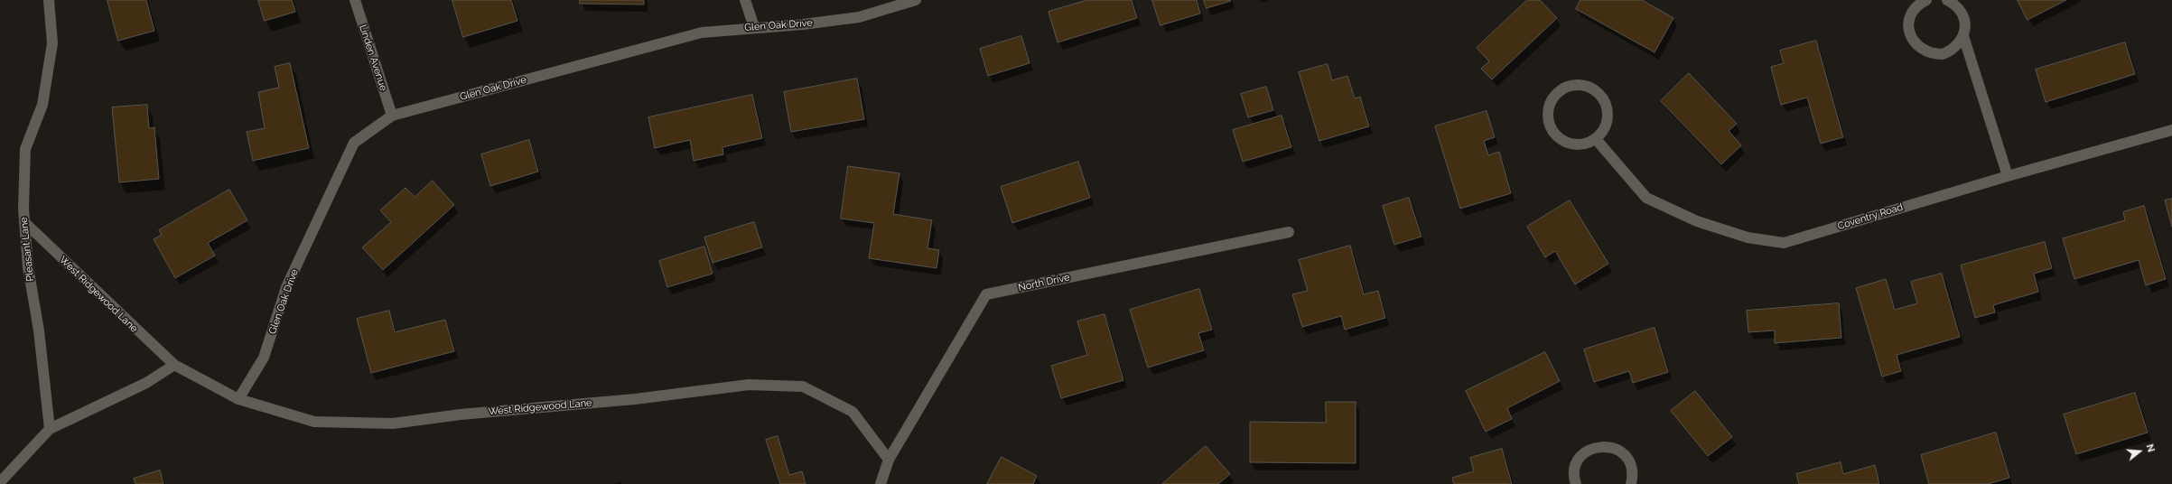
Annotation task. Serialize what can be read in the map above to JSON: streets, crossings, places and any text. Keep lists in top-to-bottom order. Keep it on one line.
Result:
{"streets":{"street":["Glen Oak Drive","Linden Avenue","Coventry Road","Pleasant Lane","North Drive","West Ridgewood Lane"]},"crossings":[["Glen Oak Drive","Linden Avenue"],["Glen Oak Drive","West Ridgewood Lane"],["Pleasant Lane","West Ridgewood Lane"],["North Drive","West Ridgewood Lane"]],"north":"right"}
